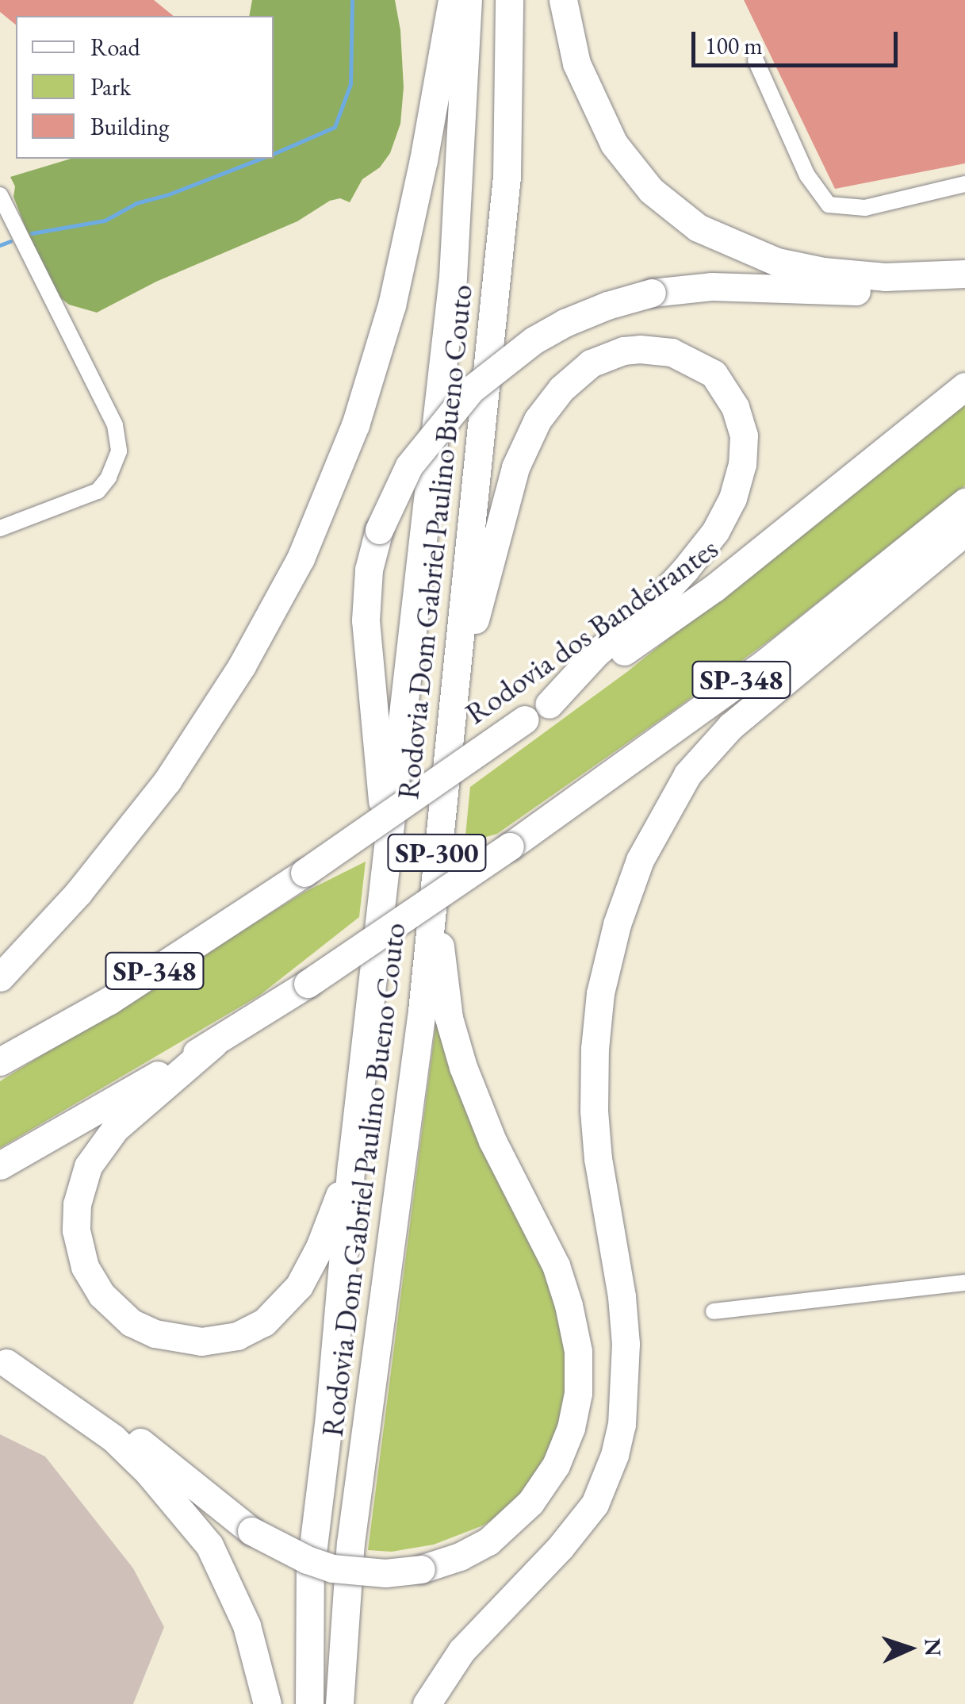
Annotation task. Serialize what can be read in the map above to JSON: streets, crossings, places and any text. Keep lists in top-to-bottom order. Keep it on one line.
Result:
{"streets":{"highway":["Rodovia Dom Gabriel Paulino Bueno Couto","Rodovia dos Bandeirantes","SP-348","SP-300"]},"legend":["Road","Park","Building"],"scale_bar":"100 m","north":"right"}
